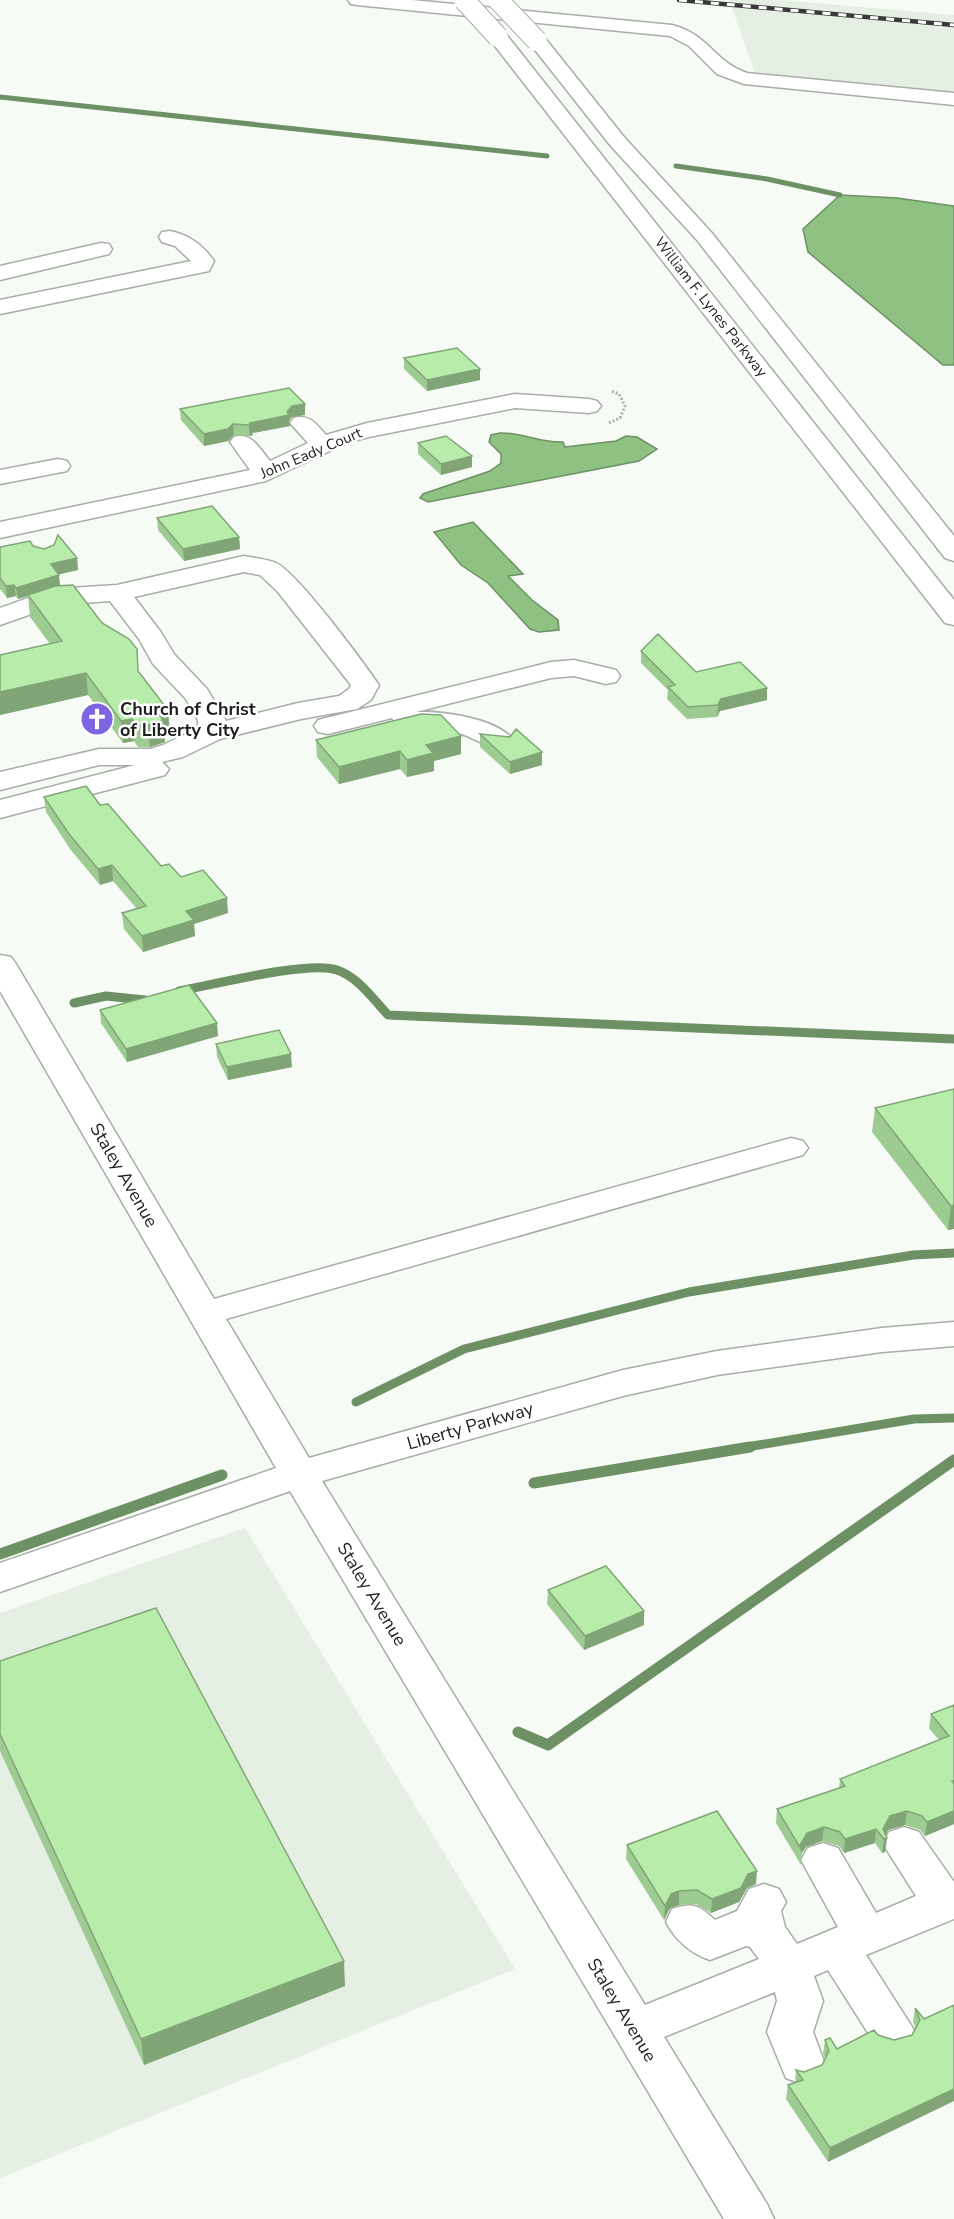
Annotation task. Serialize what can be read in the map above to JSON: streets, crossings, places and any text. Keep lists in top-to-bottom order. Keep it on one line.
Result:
{"streets":{"main road":["William F. Lynes Parkway","John Eady Court","Staley Avenue","Liberty Parkway"]},"crossings":[["Staley Avenue","Liberty Parkway"]],"places":{"church":["Church of Christ of Liberty City"]}}
